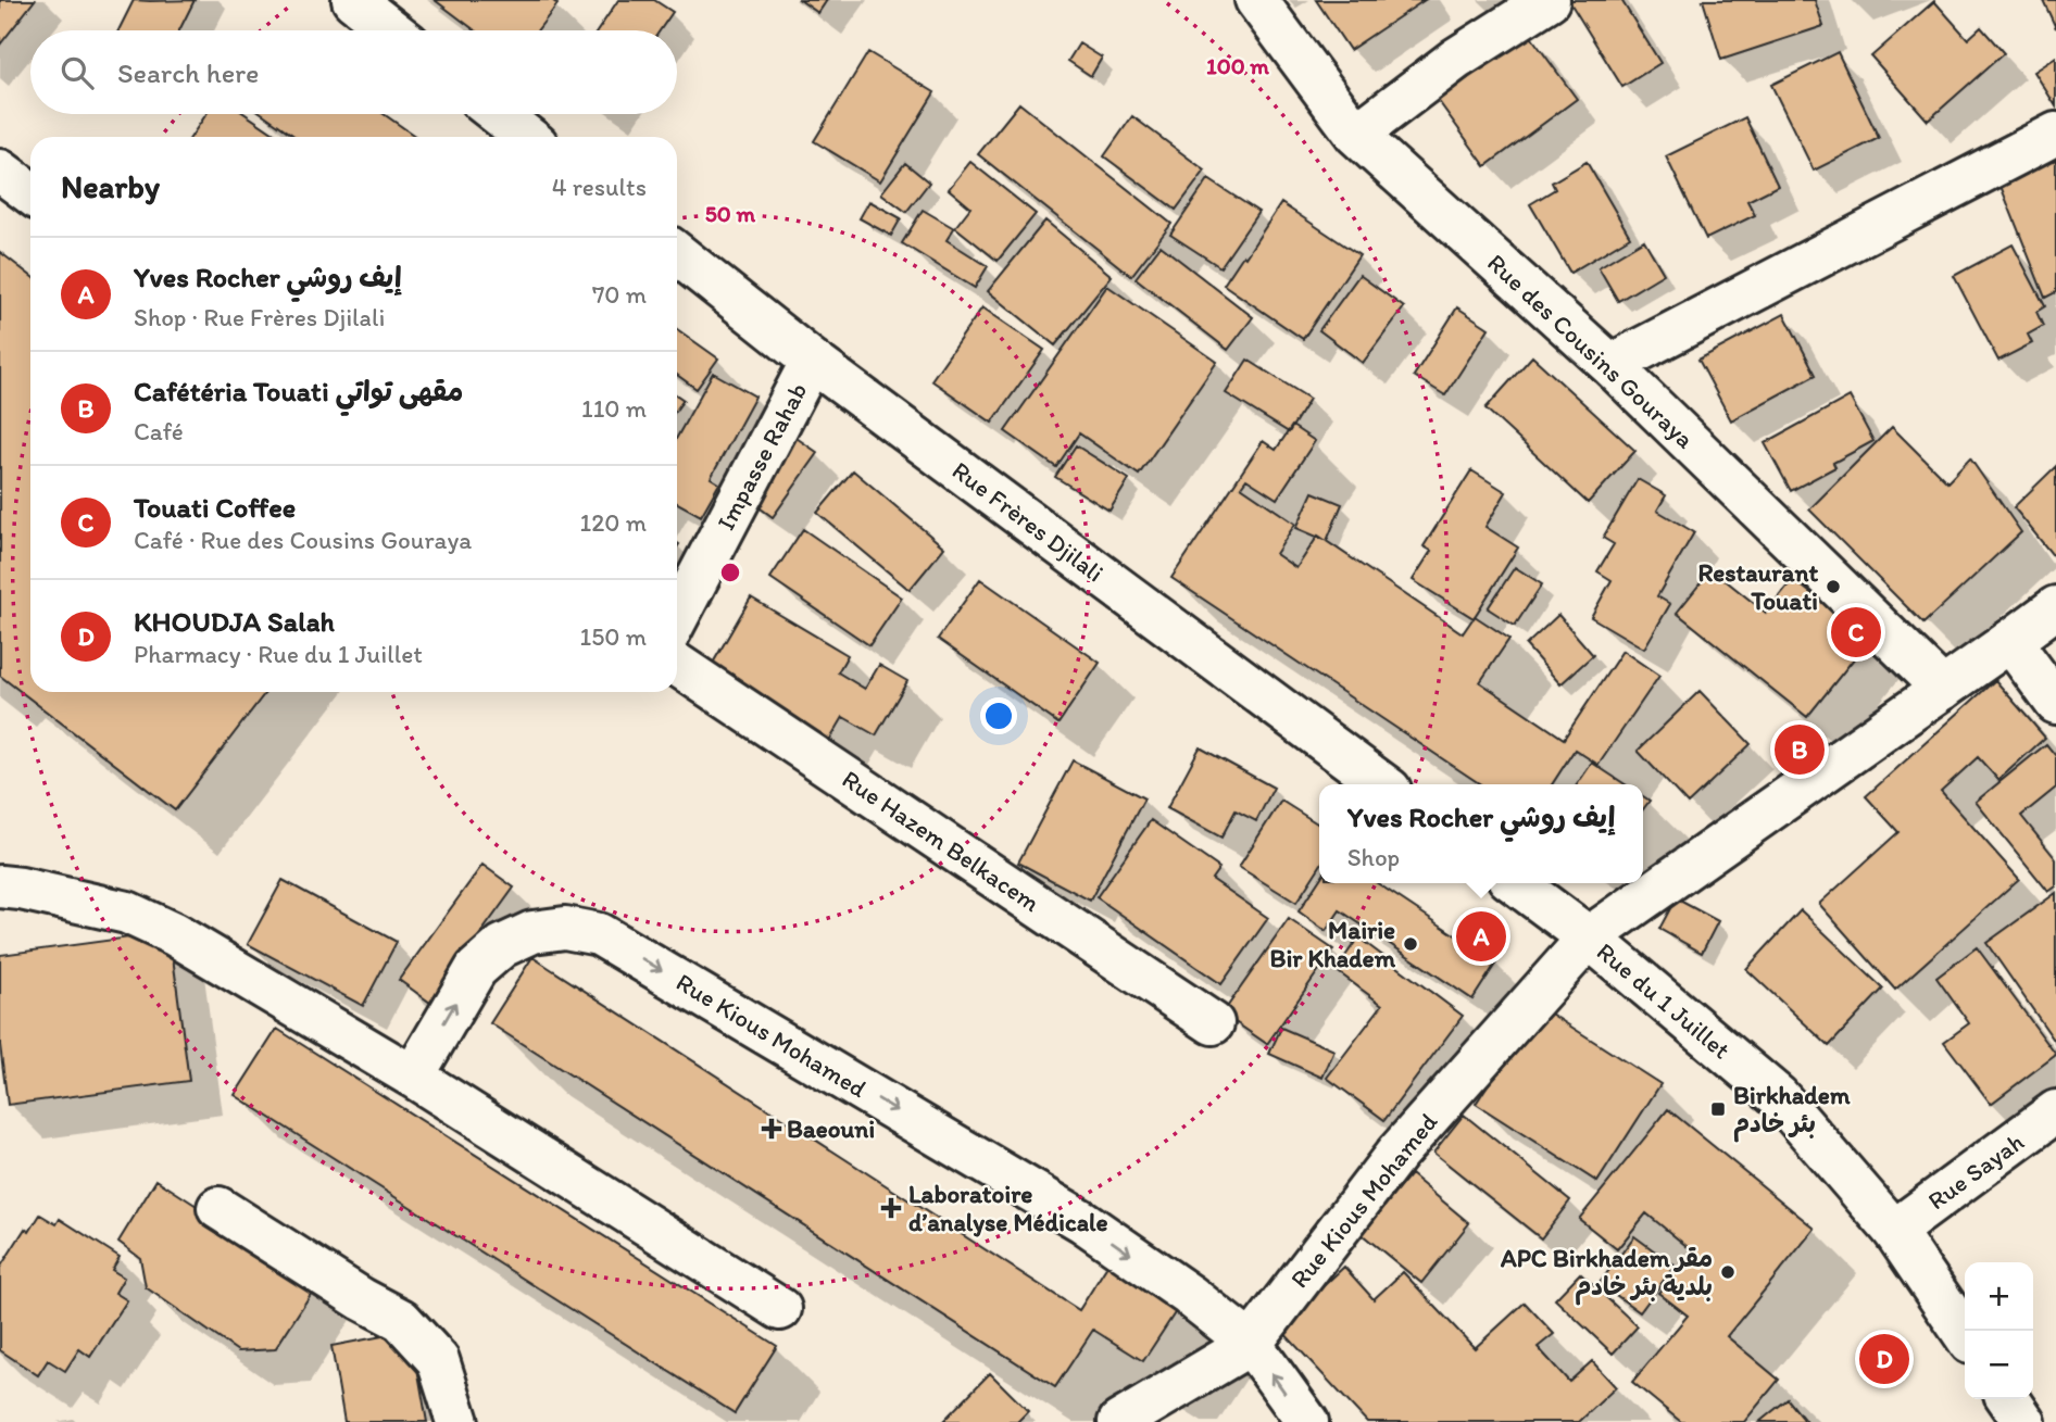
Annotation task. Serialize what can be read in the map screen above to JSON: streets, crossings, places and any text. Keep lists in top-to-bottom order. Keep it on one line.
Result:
{"streets":{"street":["Rue des Cousins Gouraya","Impasse Rahab","Rue Frères Djilali","Rue Hazem Belkacem","Rue du 1 Juillet","Rue Kious Mohamed","Rue Sayah"]},"crossings":[["Rue des Cousins Gouraya","Rue Kious Mohamed"],["Impasse Rahab","Rue Frères Djilali"],["Rue du 1 Juillet","Rue Kious Mohamed"],["Rue du 1 Juillet","Rue Sayah"]],"places":{"other":["Restaurant Touati","Mairie Bir Khadem","APC Birkhadem مقر بلدية بئر خادم"],"transit":["Birkhadem بئر خادم"],"health":["Baeouni","Laboratoire d’analyse Médicale"]},"page":{"search":"Search here","heading":["Nearby","4 results"],"list":[{"mark":"A","name":"Yves Rocher إيف روشي","note":"Shop · Rue Frères Djilali","value":"70 m"},{"mark":"B","name":"Cafétéria Touati مقهى تواتي","note":"Café","value":"110 m"},{"mark":"C","name":"Touati Coffee","note":"Café · Rue des Cousins Gouraya","value":"120 m"},{"mark":"D","name":"KHOUDJA Salah","note":"Pharmacy · Rue du 1 Juillet","value":"150 m"}],"pins":["C","B","A","D"],"popup":["Yves Rocher إيف روشي","Shop"],"map_buttons":["+","−"]},"rings":["100 m","50 m"]}
